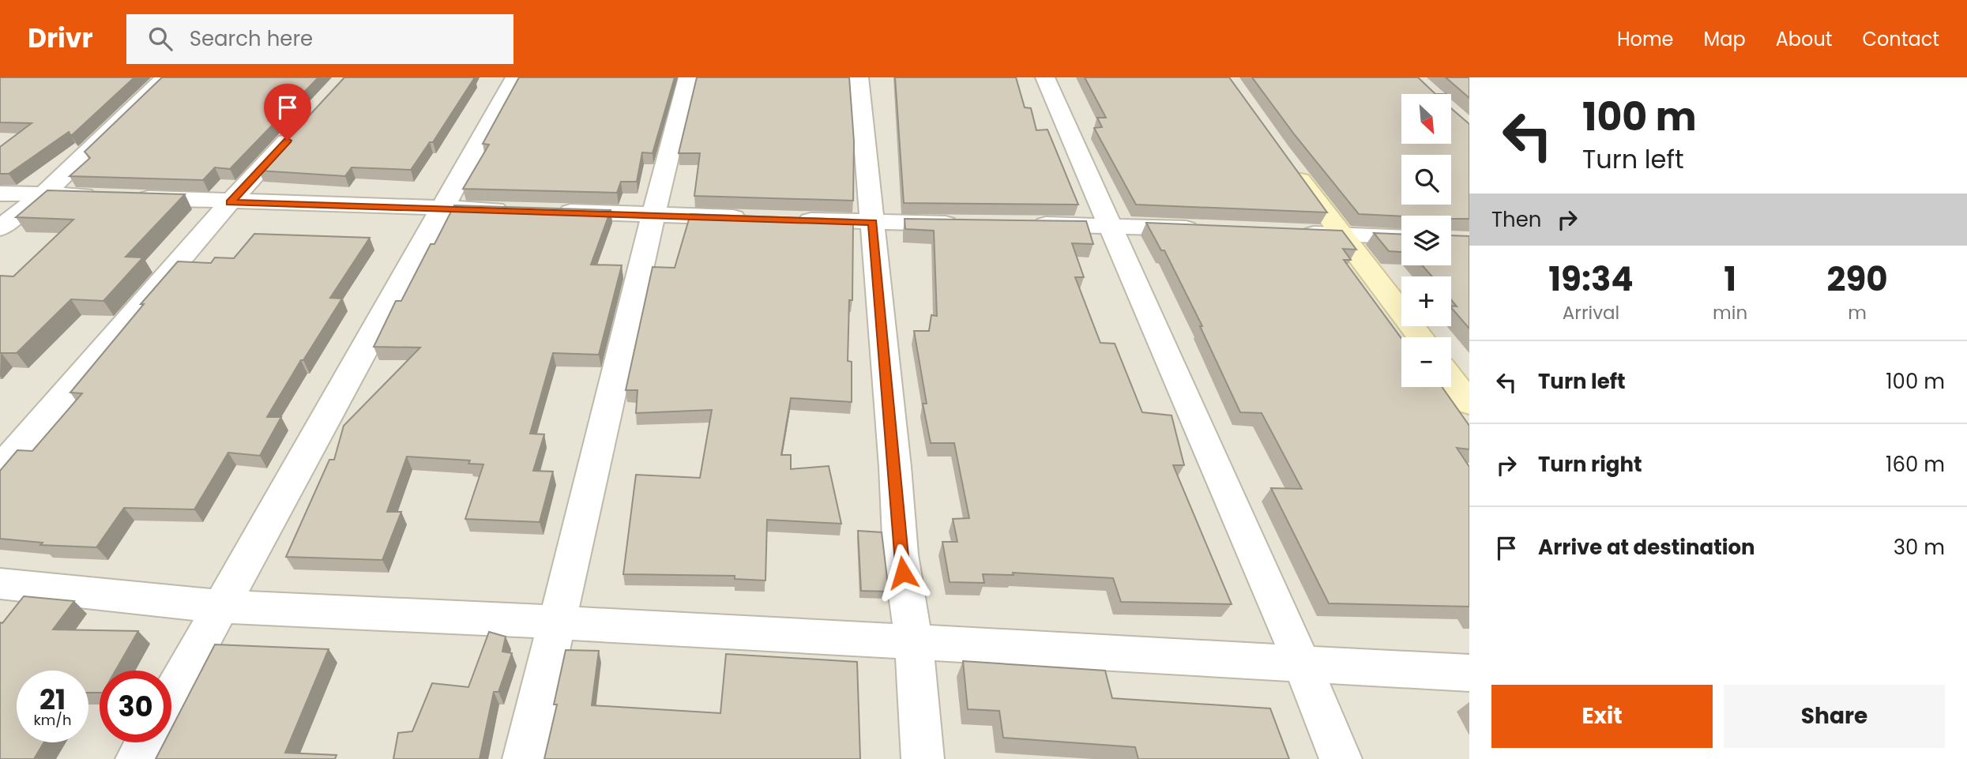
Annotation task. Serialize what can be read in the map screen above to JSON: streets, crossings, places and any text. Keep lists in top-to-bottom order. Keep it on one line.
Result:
{"north":"bottom right","page":{"header":"Drivr","search":"Search here","nav":["Home","Map","About","Contact"],"turn":["100 m","Turn left"],"map_buttons":["+","−"],"then":"Then","eta":["19:34","Arrival","1","min","290","m"],"list":[{"name":"Turn left","value":"100 m"},{"name":"Turn right","value":"160 m"},{"name":"Arrive at destination","value":"30 m"}],"speed":"21 km/h","limit":"30","buttons":["Exit","Share"]}}
